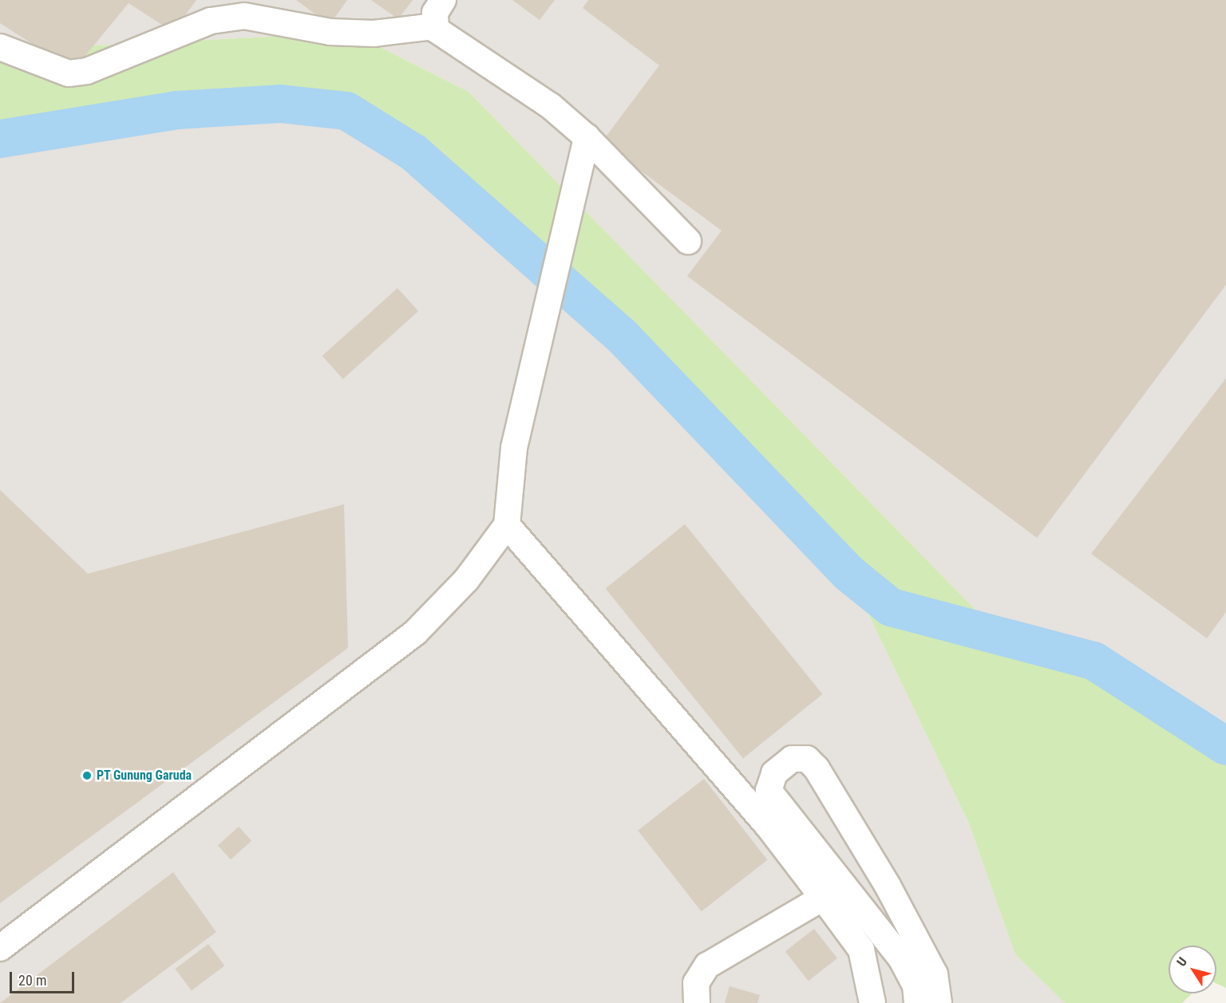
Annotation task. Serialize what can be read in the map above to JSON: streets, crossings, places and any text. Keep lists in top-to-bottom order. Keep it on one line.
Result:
{"places":["PT Gunung Garuda"],"scale_bar":"20 m","north":"top left"}
